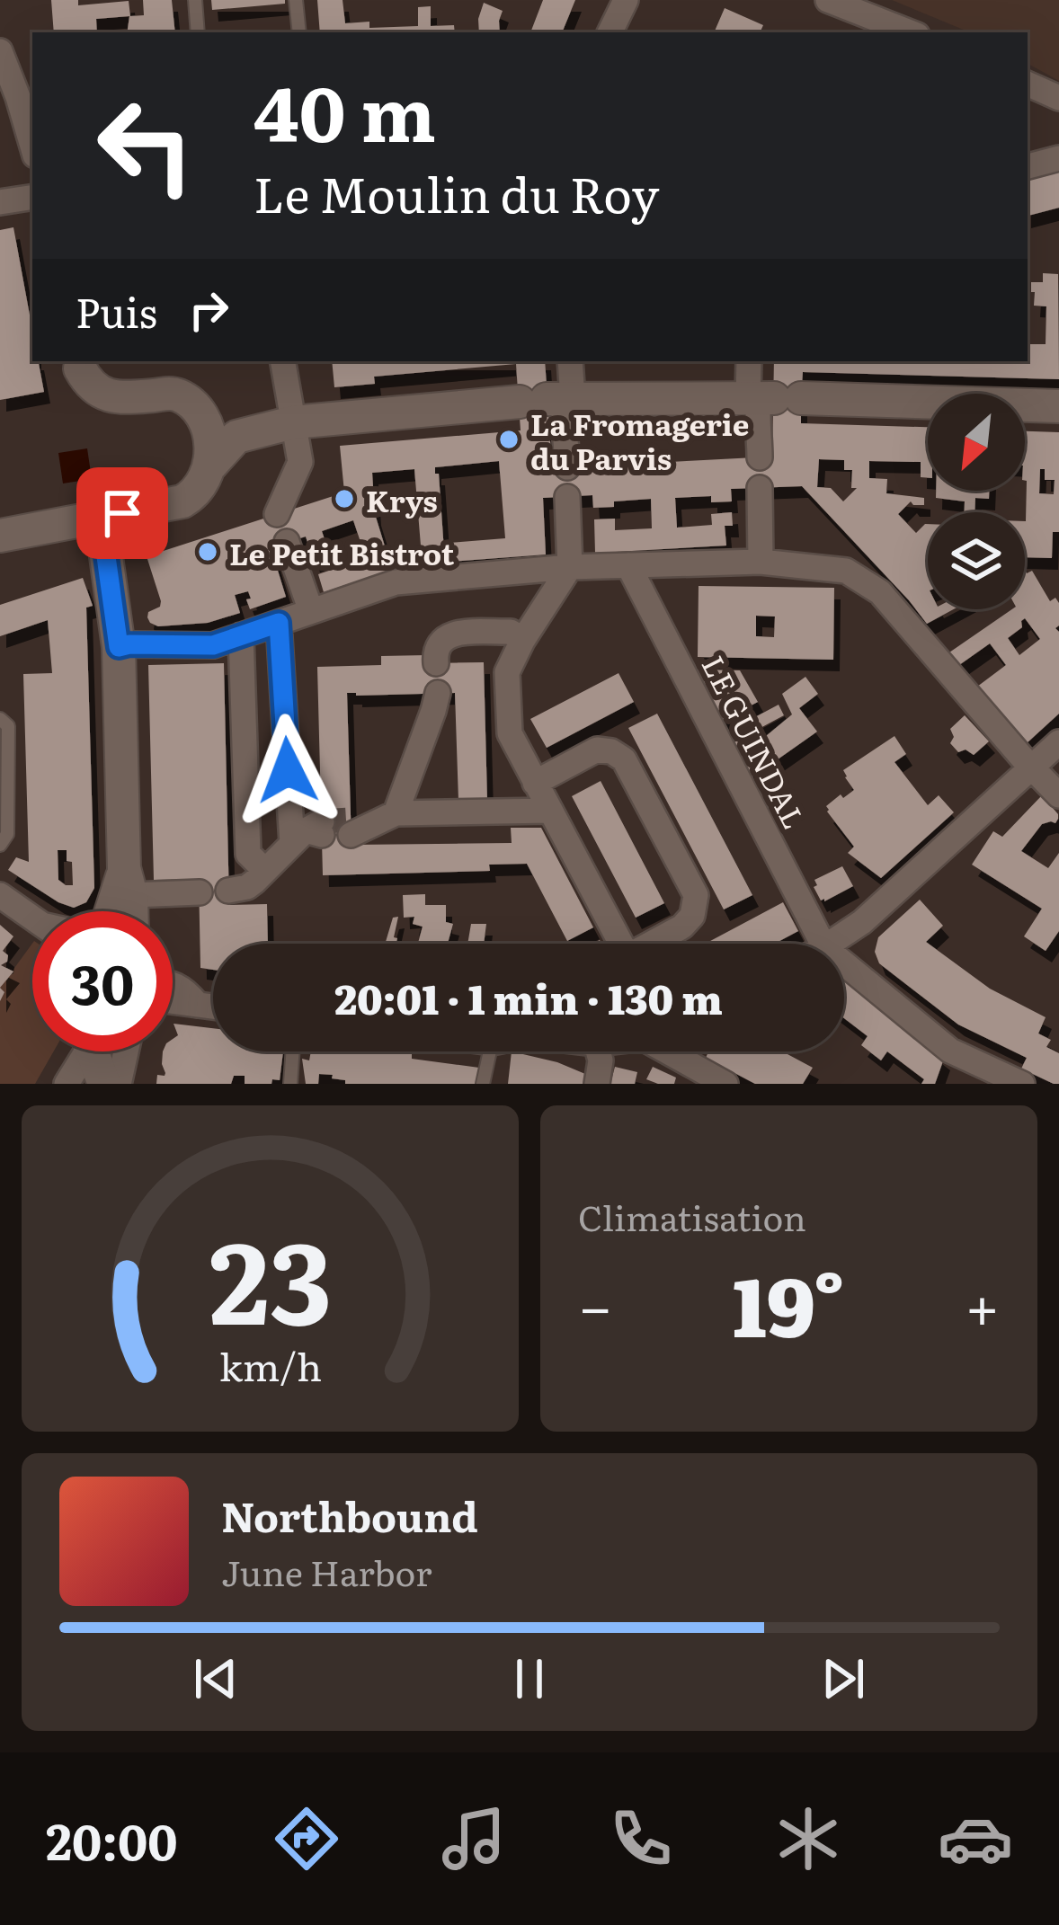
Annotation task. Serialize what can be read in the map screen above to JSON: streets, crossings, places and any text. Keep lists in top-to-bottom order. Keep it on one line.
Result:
{"streets":{"street":["LE GUINDAL"]},"places":["La Fromagerie du Parvis","Krys","Le Petit Bistrot"],"north":"bottom left","page":{"turn":["40 m","Le Moulin du Roy"],"then":"Puis","limit":"30","trip":"20:01 · 1 min · 130 m","tile":"Climatisation","heat":["−","19°","+"],"song":["Northbound","June Harbor"],"tabs":"20:00","gauge":["23","km/h"]}}
